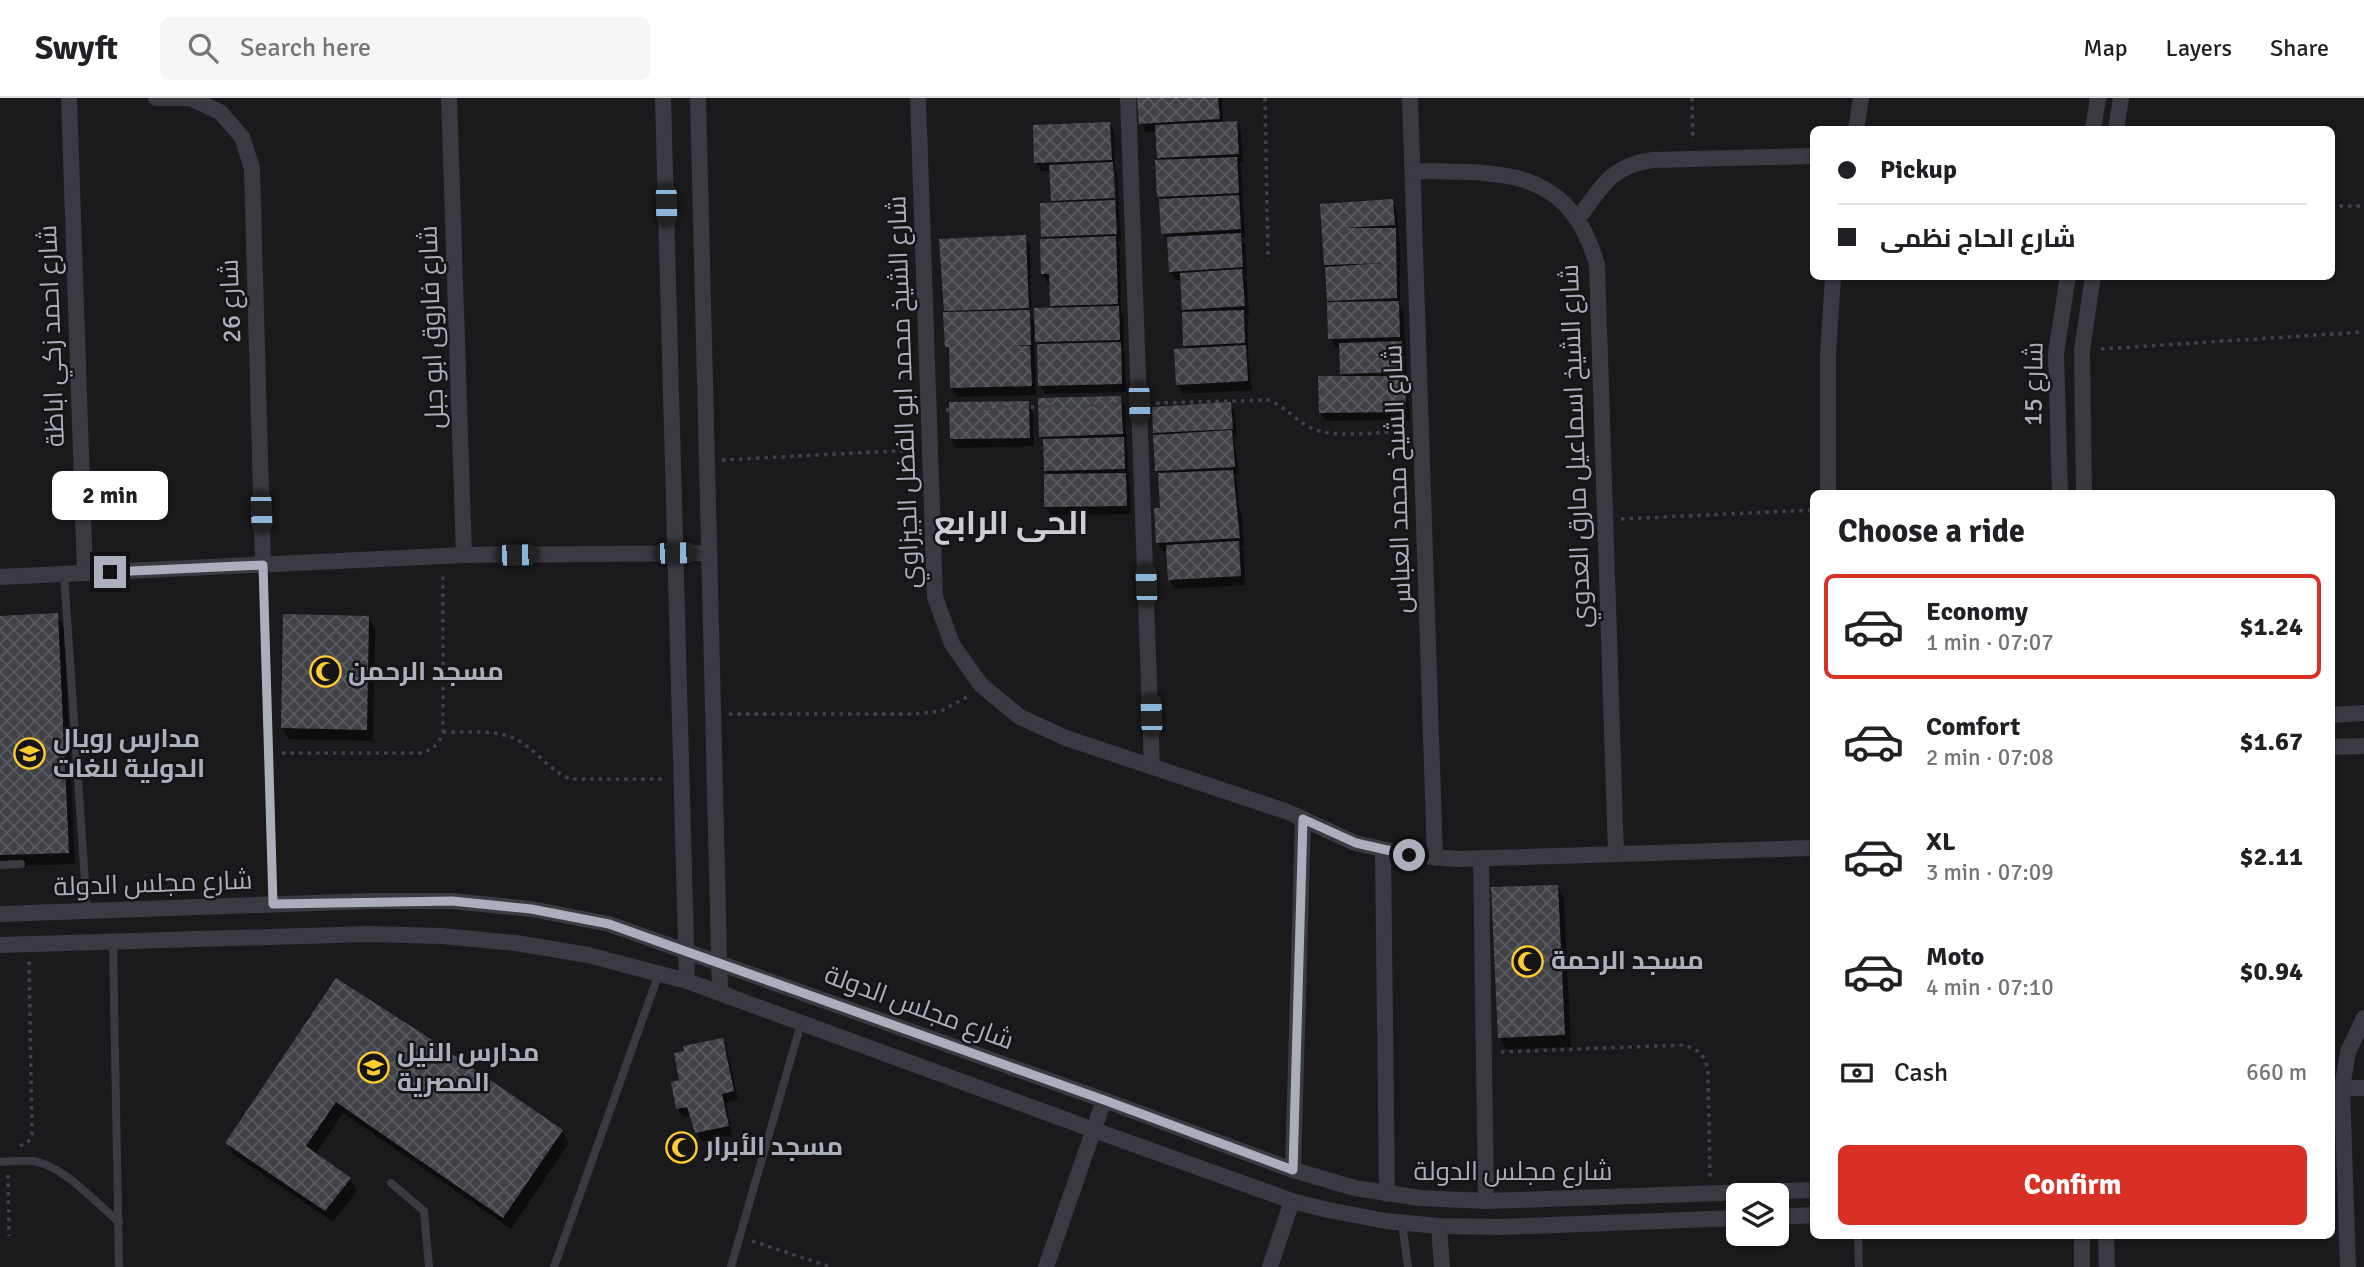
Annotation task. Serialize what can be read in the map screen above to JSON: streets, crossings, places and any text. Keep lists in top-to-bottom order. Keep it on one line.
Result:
{"streets":{"street":["شارع 26","شارع فاروق ابو جبل","شارع احمد زكي اباظة","شارع 15","شارع الشيخ محمد ابو الفضل الجيزاوي","شارع الشيخ اسماعيل مارق العدوي","شارع الشيخ محمد العباس","شارع مجلس الدولة"]},"crossings":[["شارع الشيخ محمد ابو الفضل الجيزاوي","شارع الشيخ اسماعيل مارق العدوي"],["شارع الشيخ محمد ابو الفضل الجيزاوي","شارع الشيخ محمد العباس"],["شارع الشيخ اسماعيل مارق العدوي","شارع الشيخ محمد العباس"]],"districts":["الحى الرابع"],"places":{"mosque":["مسجد الرحمن","مسجد الرحمة","مسجد الأبرار"],"school or university":["مدارس رويال الدولية للغات","مدارس النيل المصرية"]},"page":{"header":"Swyft","search":"Search here","nav":["Map","Layers","Share"],"banner":["Pickup","شارع الحاج نظمى"],"bubble":"2 min","heading":"Choose a ride","list":[{"name":"Economy","note":"1 min · 07:07","value":"$1.24"},{"name":"Comfort","note":"2 min · 07:08","value":"$1.67"},{"name":"XL","note":"3 min · 07:09","value":"$2.11"},{"name":"Moto","note":"4 min · 07:10","value":"$0.94"}],"pay":["Cash","660 m"],"buttons":"Confirm"}}
